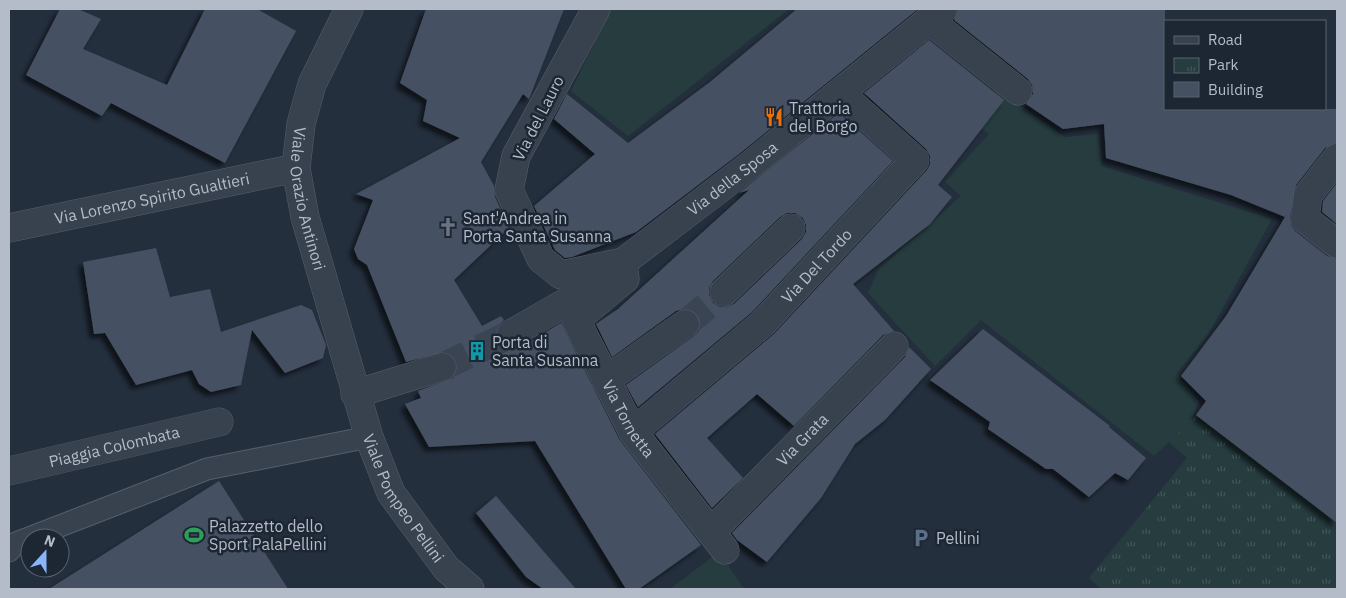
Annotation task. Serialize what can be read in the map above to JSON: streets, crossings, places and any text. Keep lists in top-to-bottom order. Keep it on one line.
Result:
{"streets":{"street":["Via del Lauro","Via della Sposa","Via Lorenzo Spirito Gualtieri","Viale Orazio Antinori","Via Del Tordo","Via Tornetta","Via Grata","Piaggia Colombata","Viale Pompeo Pellini"]},"crossings":[["Via del Lauro","Via della Sposa"],["Via del Lauro","Via Tornetta"],["Via della Sposa","Via Del Tordo"],["Via della Sposa","Via Tornetta"],["Via Lorenzo Spirito Gualtieri","Viale Orazio Antinori"],["Viale Orazio Antinori","Viale Pompeo Pellini"],["Via Del Tordo","Via Tornetta"],["Via Tornetta","Via Grata"]],"places":{"restaurant":["Trattoria del Borgo"],"church":["Sant'Andrea in Porta Santa Susanna"],"building":["Porta di Santa Susanna"],"sports":["Palazzetto dello Sport PalaPellini"],"parking":["Pellini"]},"legend":["Road","Park","Building"],"north":"top"}
